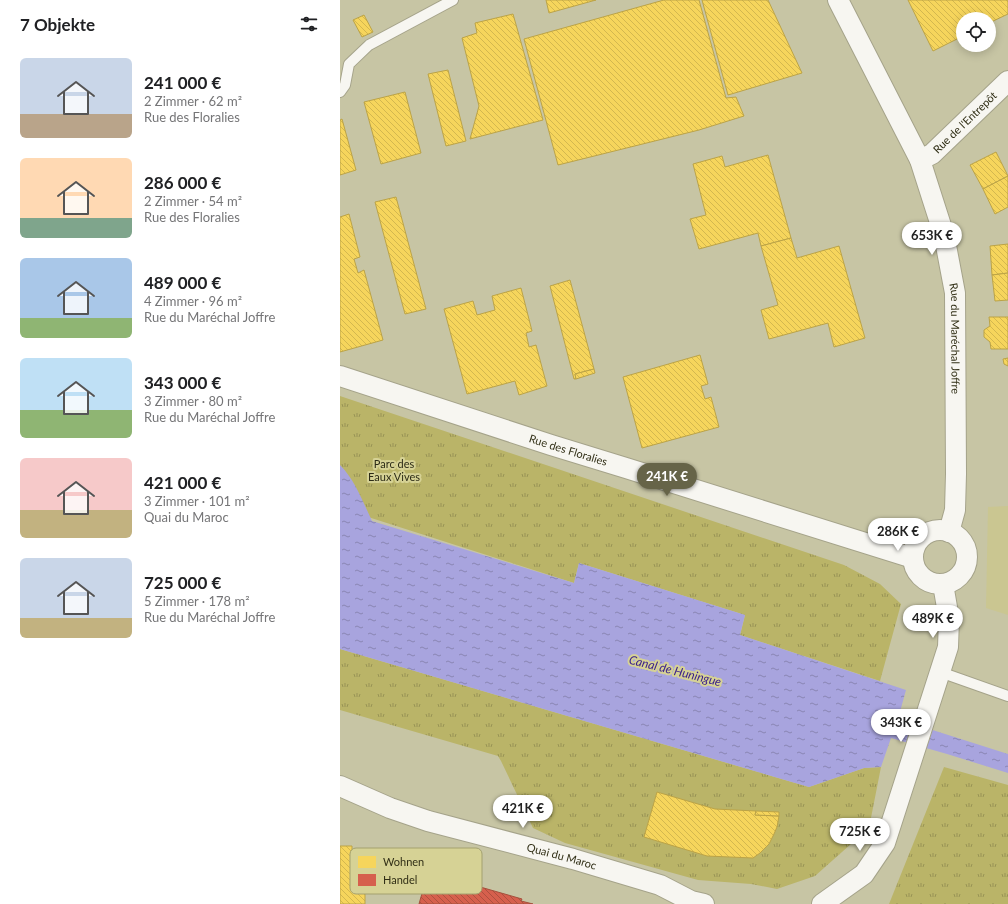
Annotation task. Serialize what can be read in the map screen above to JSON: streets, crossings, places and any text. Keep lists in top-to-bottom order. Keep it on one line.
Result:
{"streets":{"street":["Rue de l'Entrepôt","Rue du Maréchal Joffre","Rue des Floralies","Quai du Maroc"]},"crossings":[["Rue de l'Entrepôt","Rue du Maréchal Joffre"],["Rue du Maréchal Joffre","Rue des Floralies"]],"water":["Canal de Huningue"],"parks":["Parc des Eaux Vives"],"legend":["Wohnen","Handel"],"page":{"heading":"7 Objekte","list":[{"name":"241 000 €","note":"2 Zimmer · 62 m² · Rue des Floralies"},{"name":"286 000 €","note":"2 Zimmer · 54 m² · Rue des Floralies"},{"name":"489 000 €","note":"4 Zimmer · 96 m² · Rue du Maréchal Joffre"},{"name":"343 000 €","note":"3 Zimmer · 80 m² · Rue du Maréchal Joffre"},{"name":"421 000 €","note":"3 Zimmer · 101 m² · Quai du Maroc"},{"name":"725 000 €","note":"5 Zimmer · 178 m² · Rue du Maréchal Joffre"}],"price":["653K €","241K €","286K €","489K €","343K €","421K €","725K €"]}}
